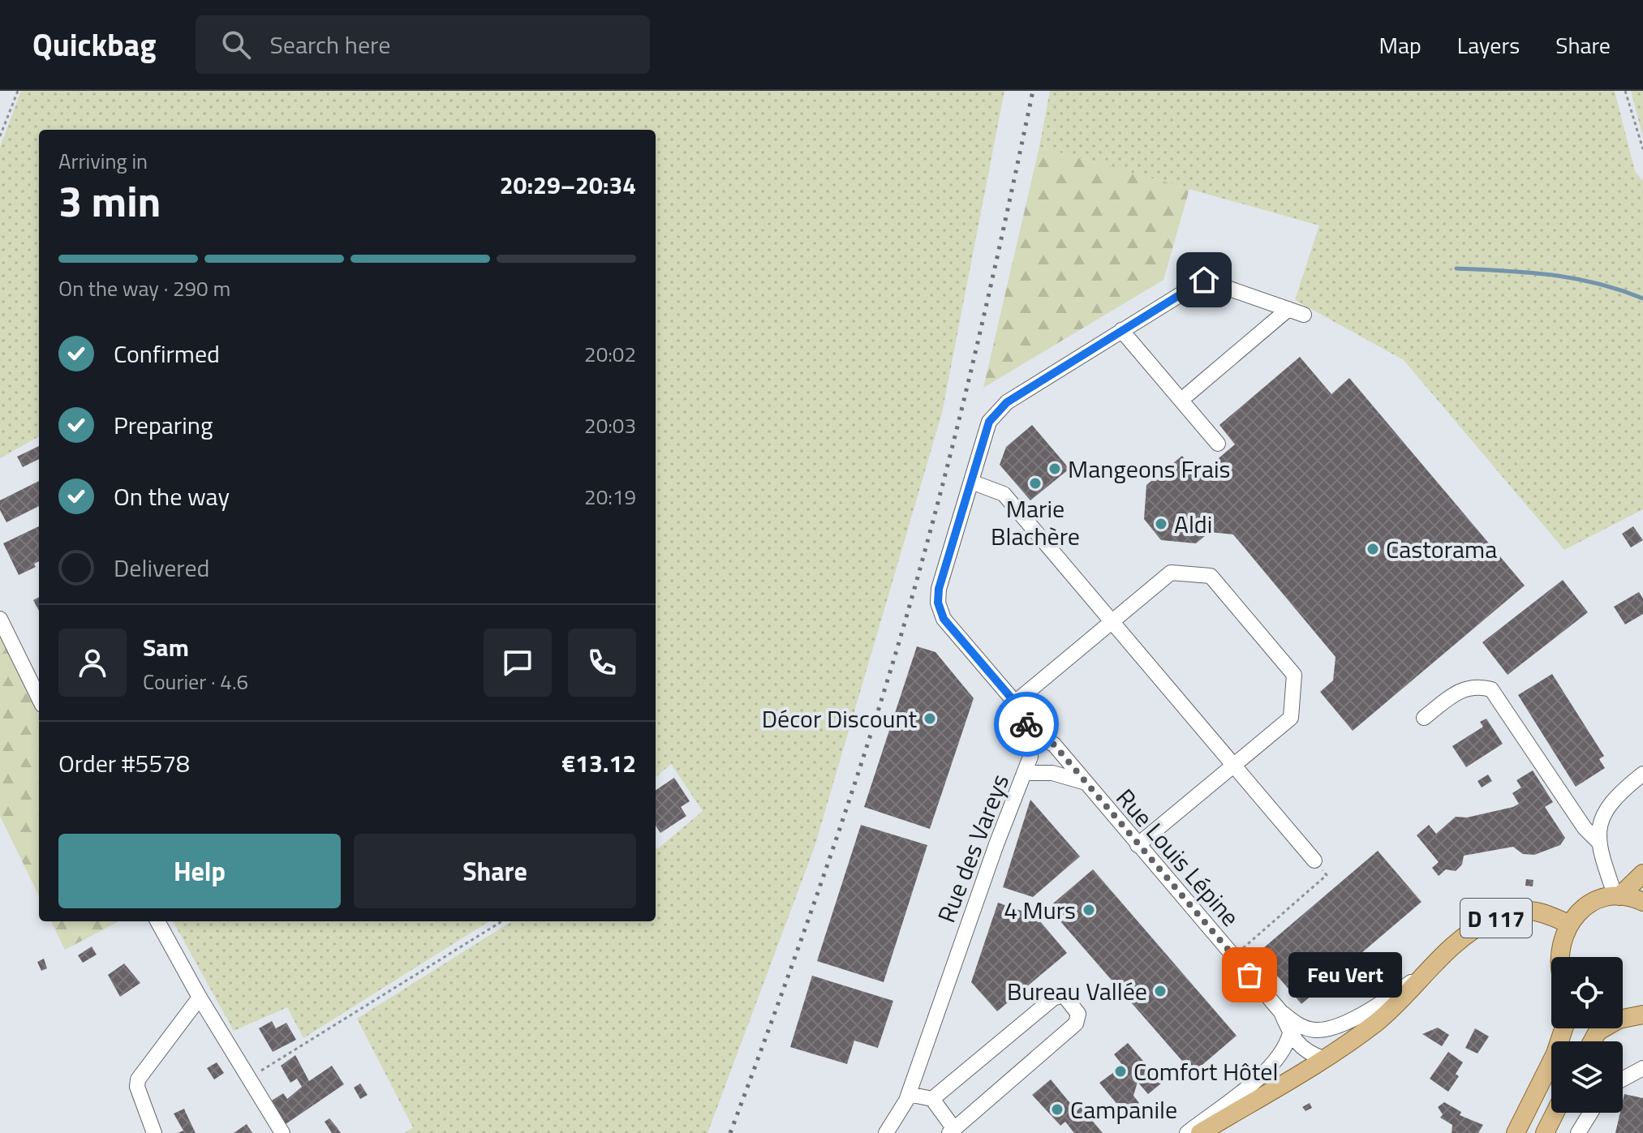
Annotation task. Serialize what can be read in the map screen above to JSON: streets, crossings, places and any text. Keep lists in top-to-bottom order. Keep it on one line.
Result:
{"streets":{"main road":["D 117"],"street":["Rue des Vareys","Rue Louis Lépine"]},"crossings":[["Rue des Vareys","Rue Louis Lépine"]],"places":["Mangeons Frais","Marie Blachère","Aldi","Castorama","Décor Discount","4 Murs","Feu Vert","Bureau Vallée","Comfort Hôtel","Campanile"],"page":{"header":"Quickbag","search":"Search here","nav":["Map","Layers","Share"],"heading":["3 min","Arriving in","20:29–20:34"],"panel":["Sam","Courier · 4.6","Order #5578","€13.12"],"bar":"On the way · 290 m","list":[["Confirmed","20:02"],["Preparing","20:03"],["On the way","20:19"],"Delivered"],"buttons":["Help","Share"],"bubble":"Feu Vert"}}
